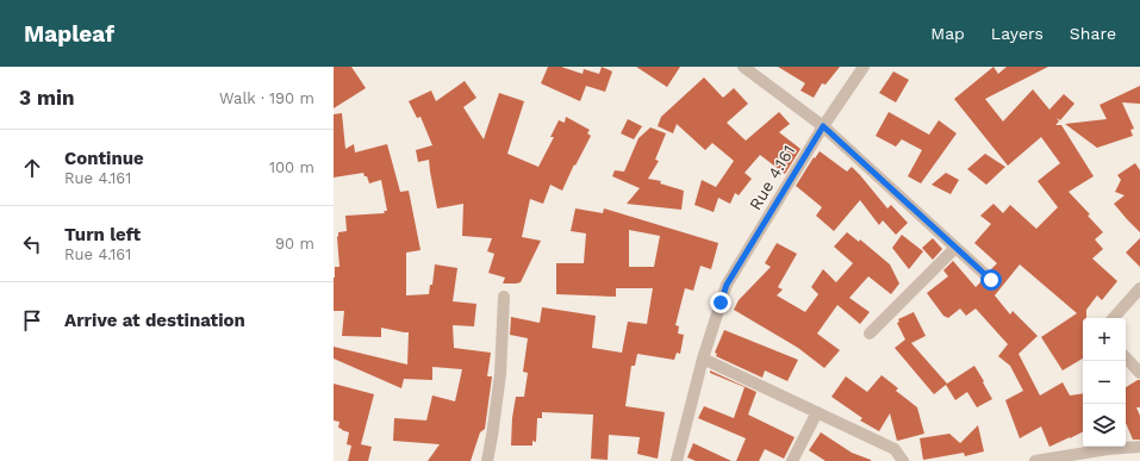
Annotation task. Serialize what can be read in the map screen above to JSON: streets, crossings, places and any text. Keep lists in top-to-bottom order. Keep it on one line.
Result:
{"streets":{"street":["Rue 4.161"]},"page":{"header":"Mapleaf","nav":["Map","Layers","Share"],"heading":["3 min","Walk · 190 m"],"list":[["Continue","Rue 4.161","100 m"],["Turn left","Rue 4.161","90 m"],"Arrive at destination"],"map_buttons":["+","−"]}}
